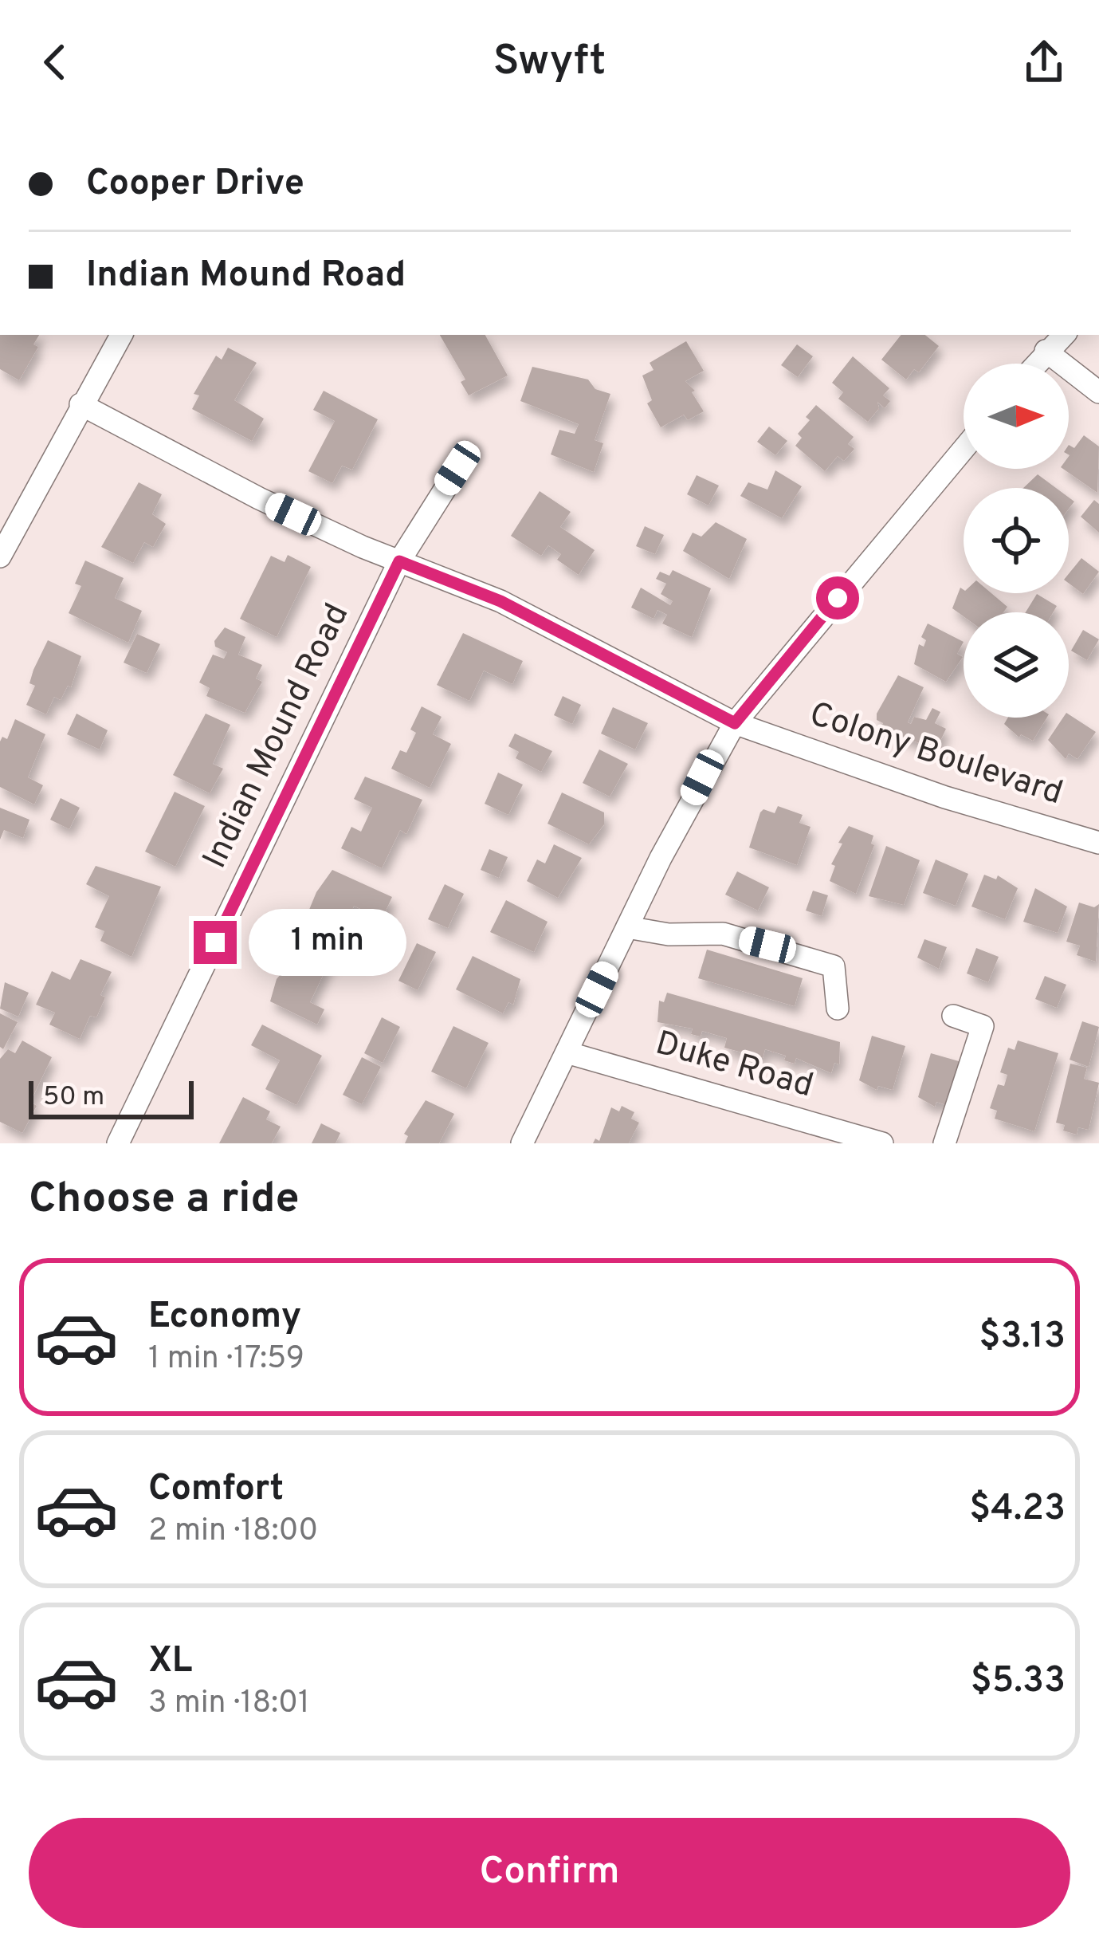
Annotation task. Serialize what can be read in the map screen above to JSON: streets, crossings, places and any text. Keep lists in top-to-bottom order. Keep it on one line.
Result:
{"streets":{"street":["Indian Mound Road","Colony Boulevard","Duke Road"]},"crossings":[["Indian Mound Road","Colony Boulevard"]],"scale_bar":"50 m","north":"right","page":{"header":"Swyft","banner":["Cooper Drive","Indian Mound Road"],"bubble":"1 min","scale":"50 m","heading":"Choose a ride","list":[{"name":"Economy","note":"1 min · 17:59","value":"$3.13"},{"name":"Comfort","note":"2 min · 18:00","value":"$4.23"},{"name":"XL","note":"3 min · 18:01","value":"$5.33"}],"buttons":"Confirm"}}
